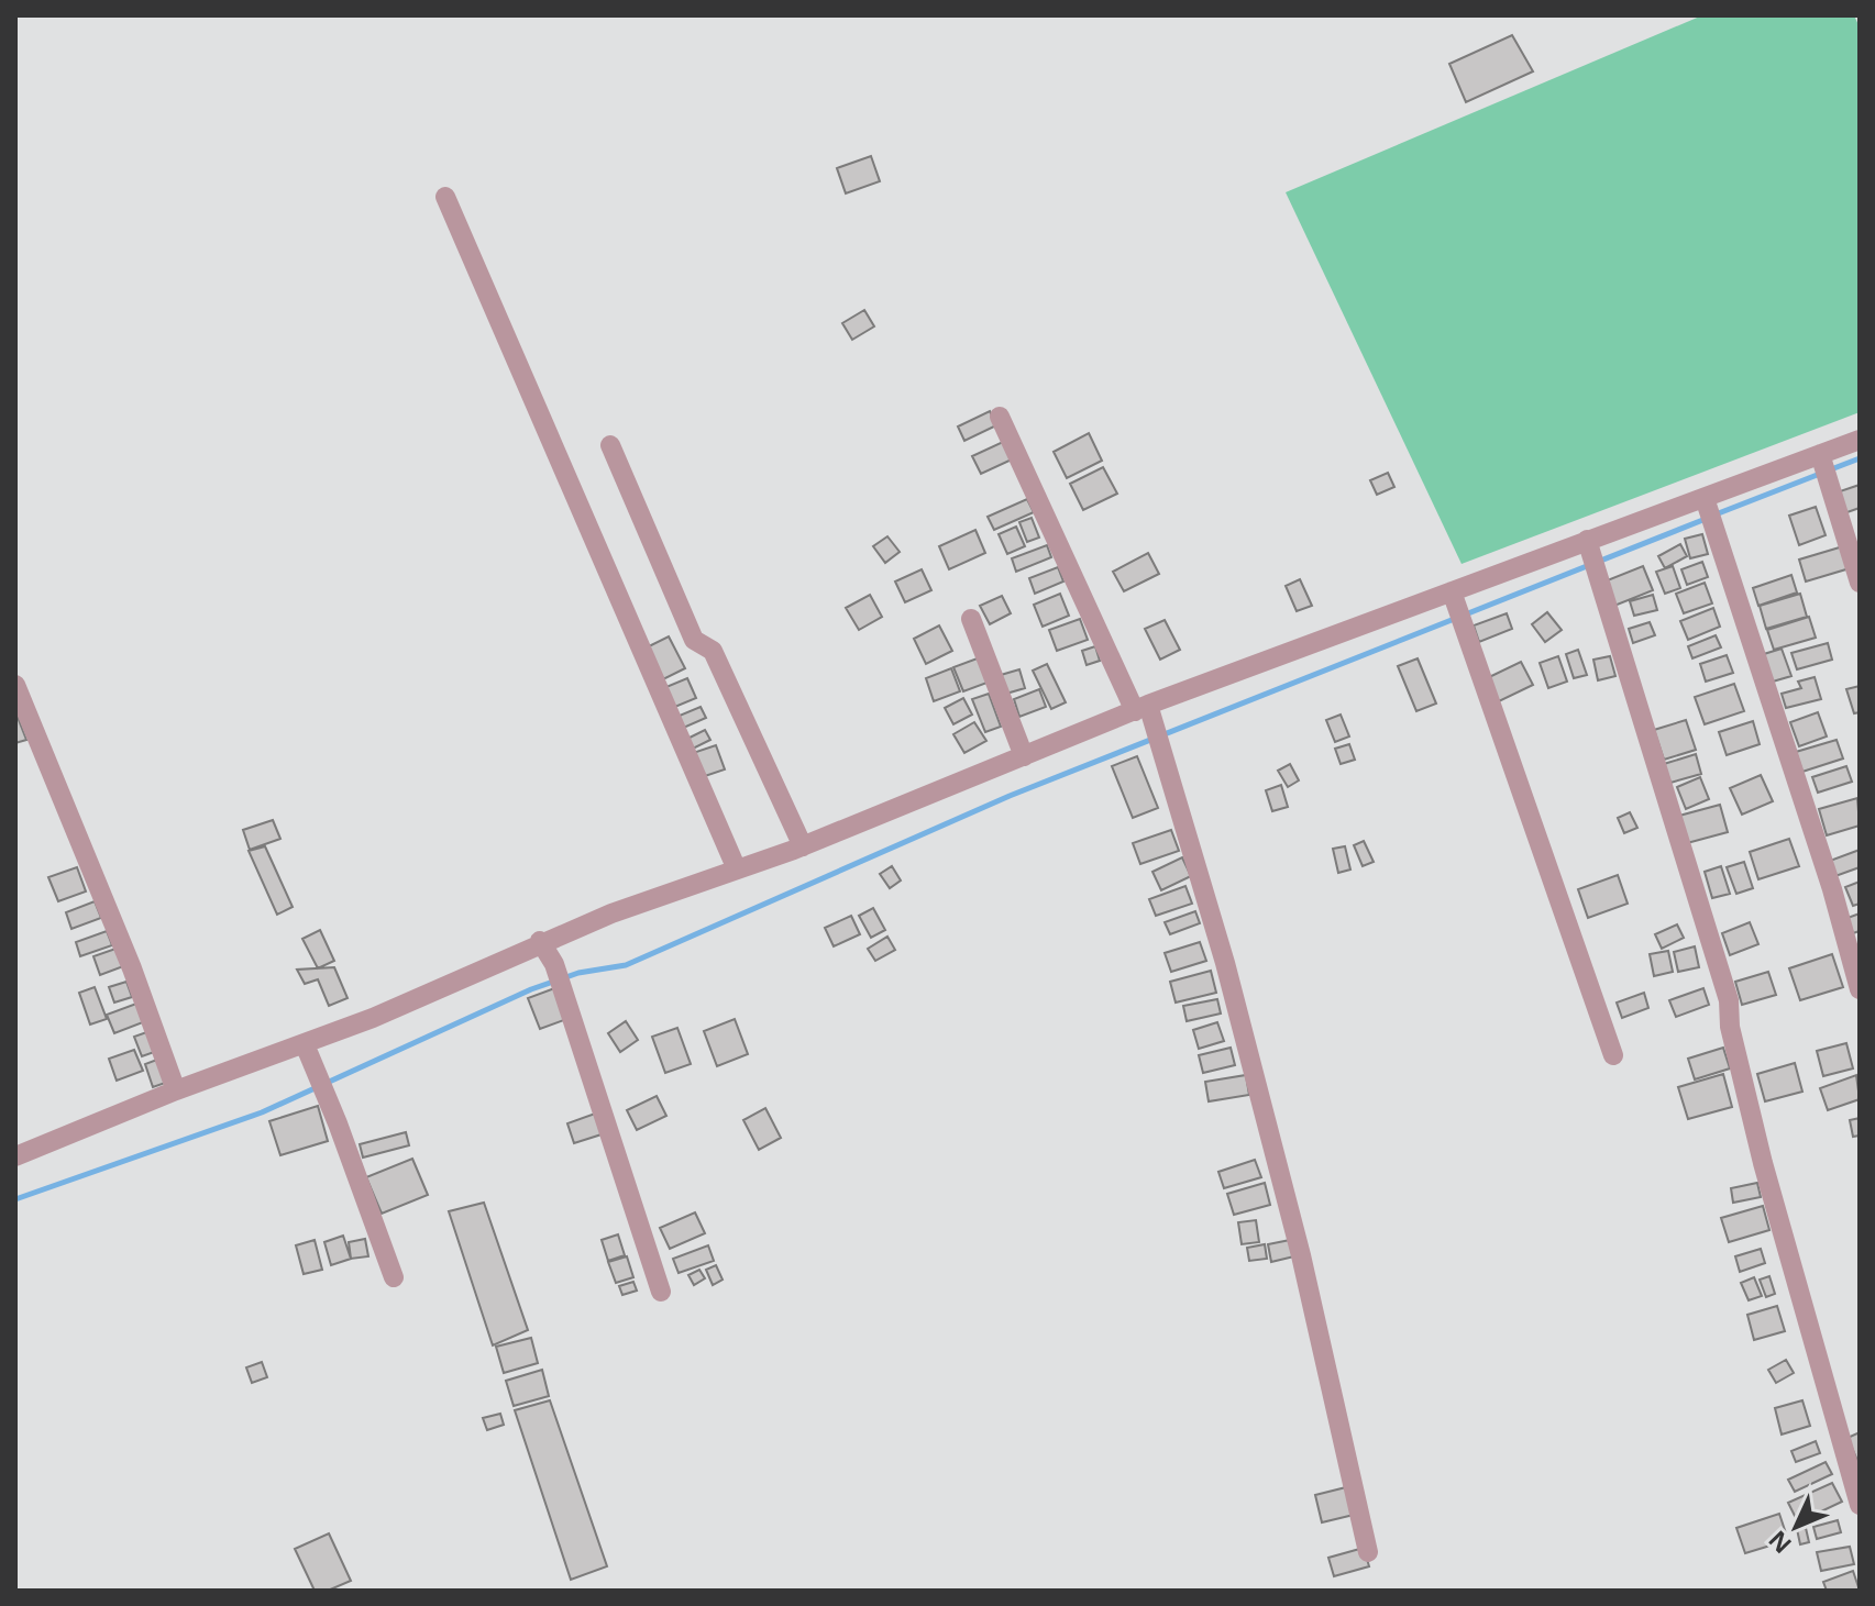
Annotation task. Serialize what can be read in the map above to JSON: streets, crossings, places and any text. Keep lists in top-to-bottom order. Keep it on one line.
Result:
{"north":"bottom left"}
